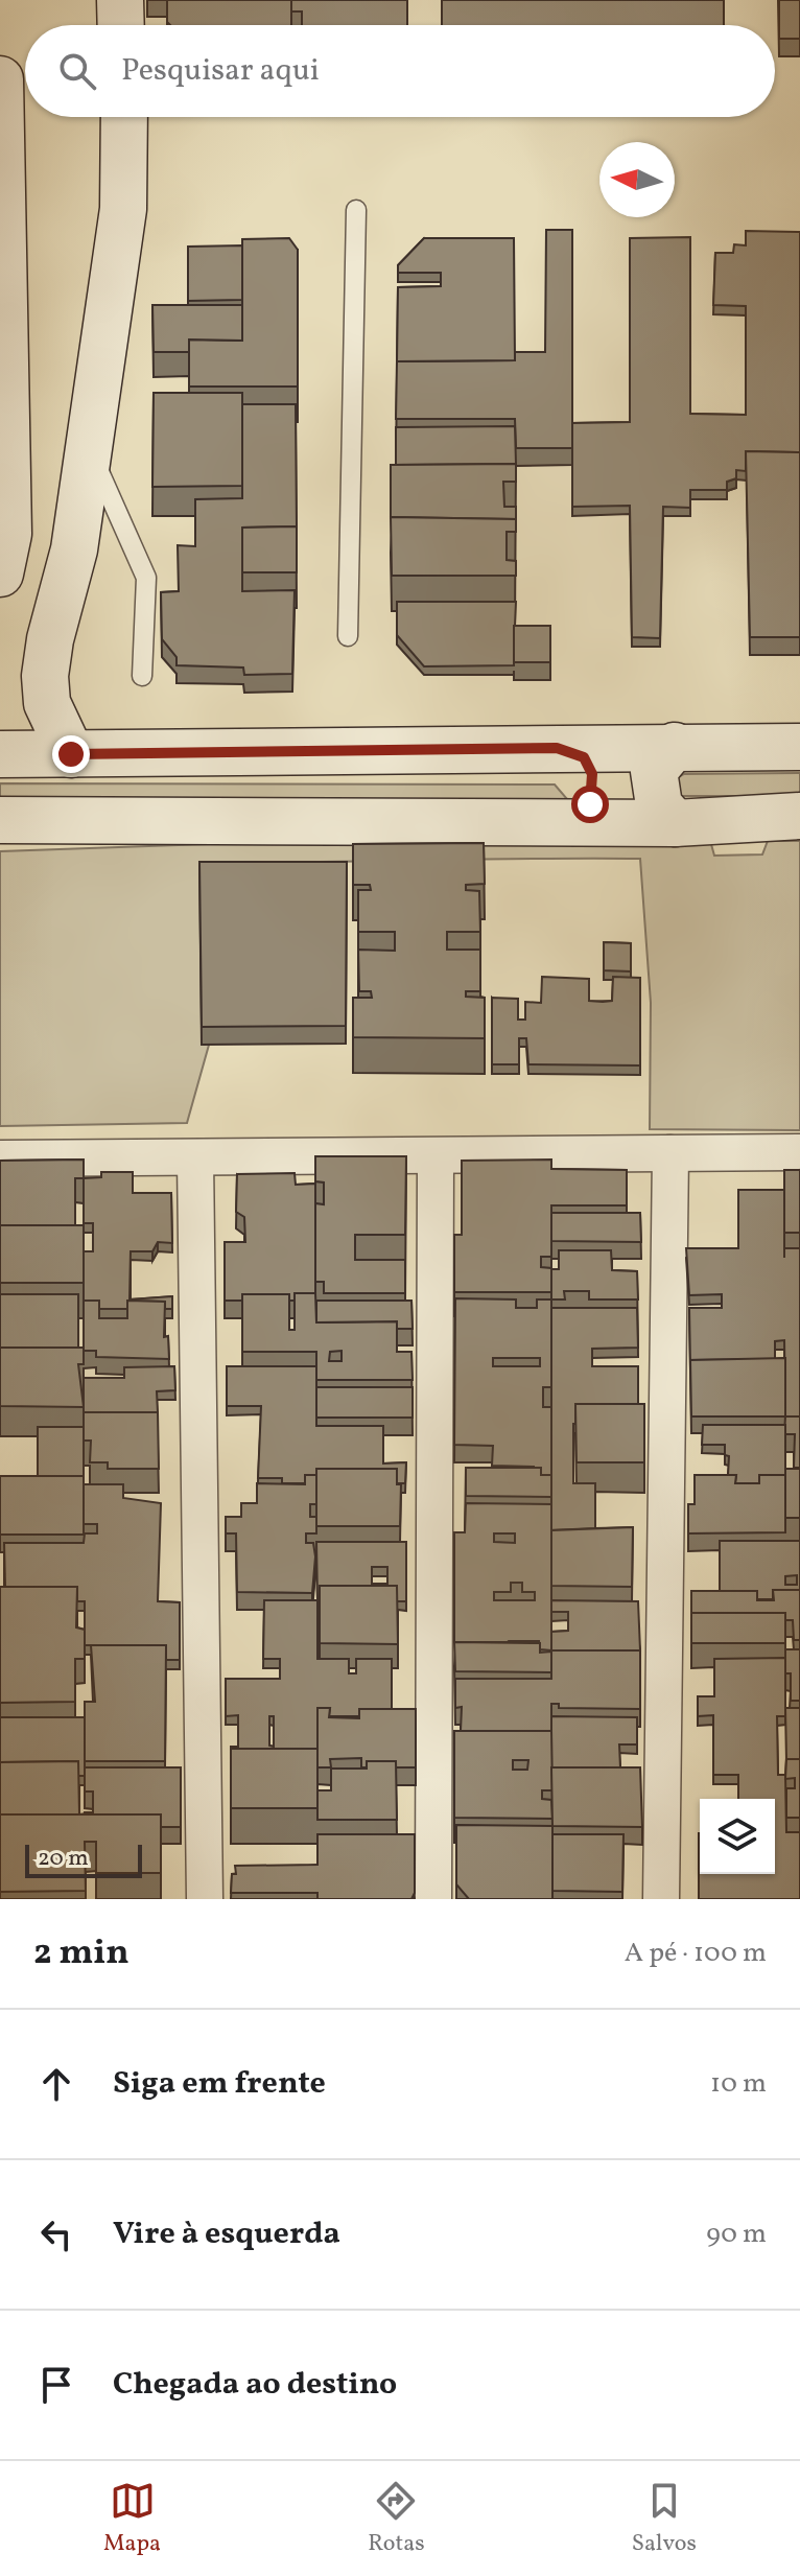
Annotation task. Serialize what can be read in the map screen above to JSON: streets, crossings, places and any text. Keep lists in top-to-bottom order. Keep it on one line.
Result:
{"scale_bar":"20 m","north":"left","page":{"search":"Pesquisar aqui","scale":"20 m","heading":["2 min","A pé · 100 m"],"list":[["Siga em frente","10 m"],["Vire à esquerda","90 m"],"Chegada ao destino"],"nav":["Mapa","Rotas","Salvos"]}}
